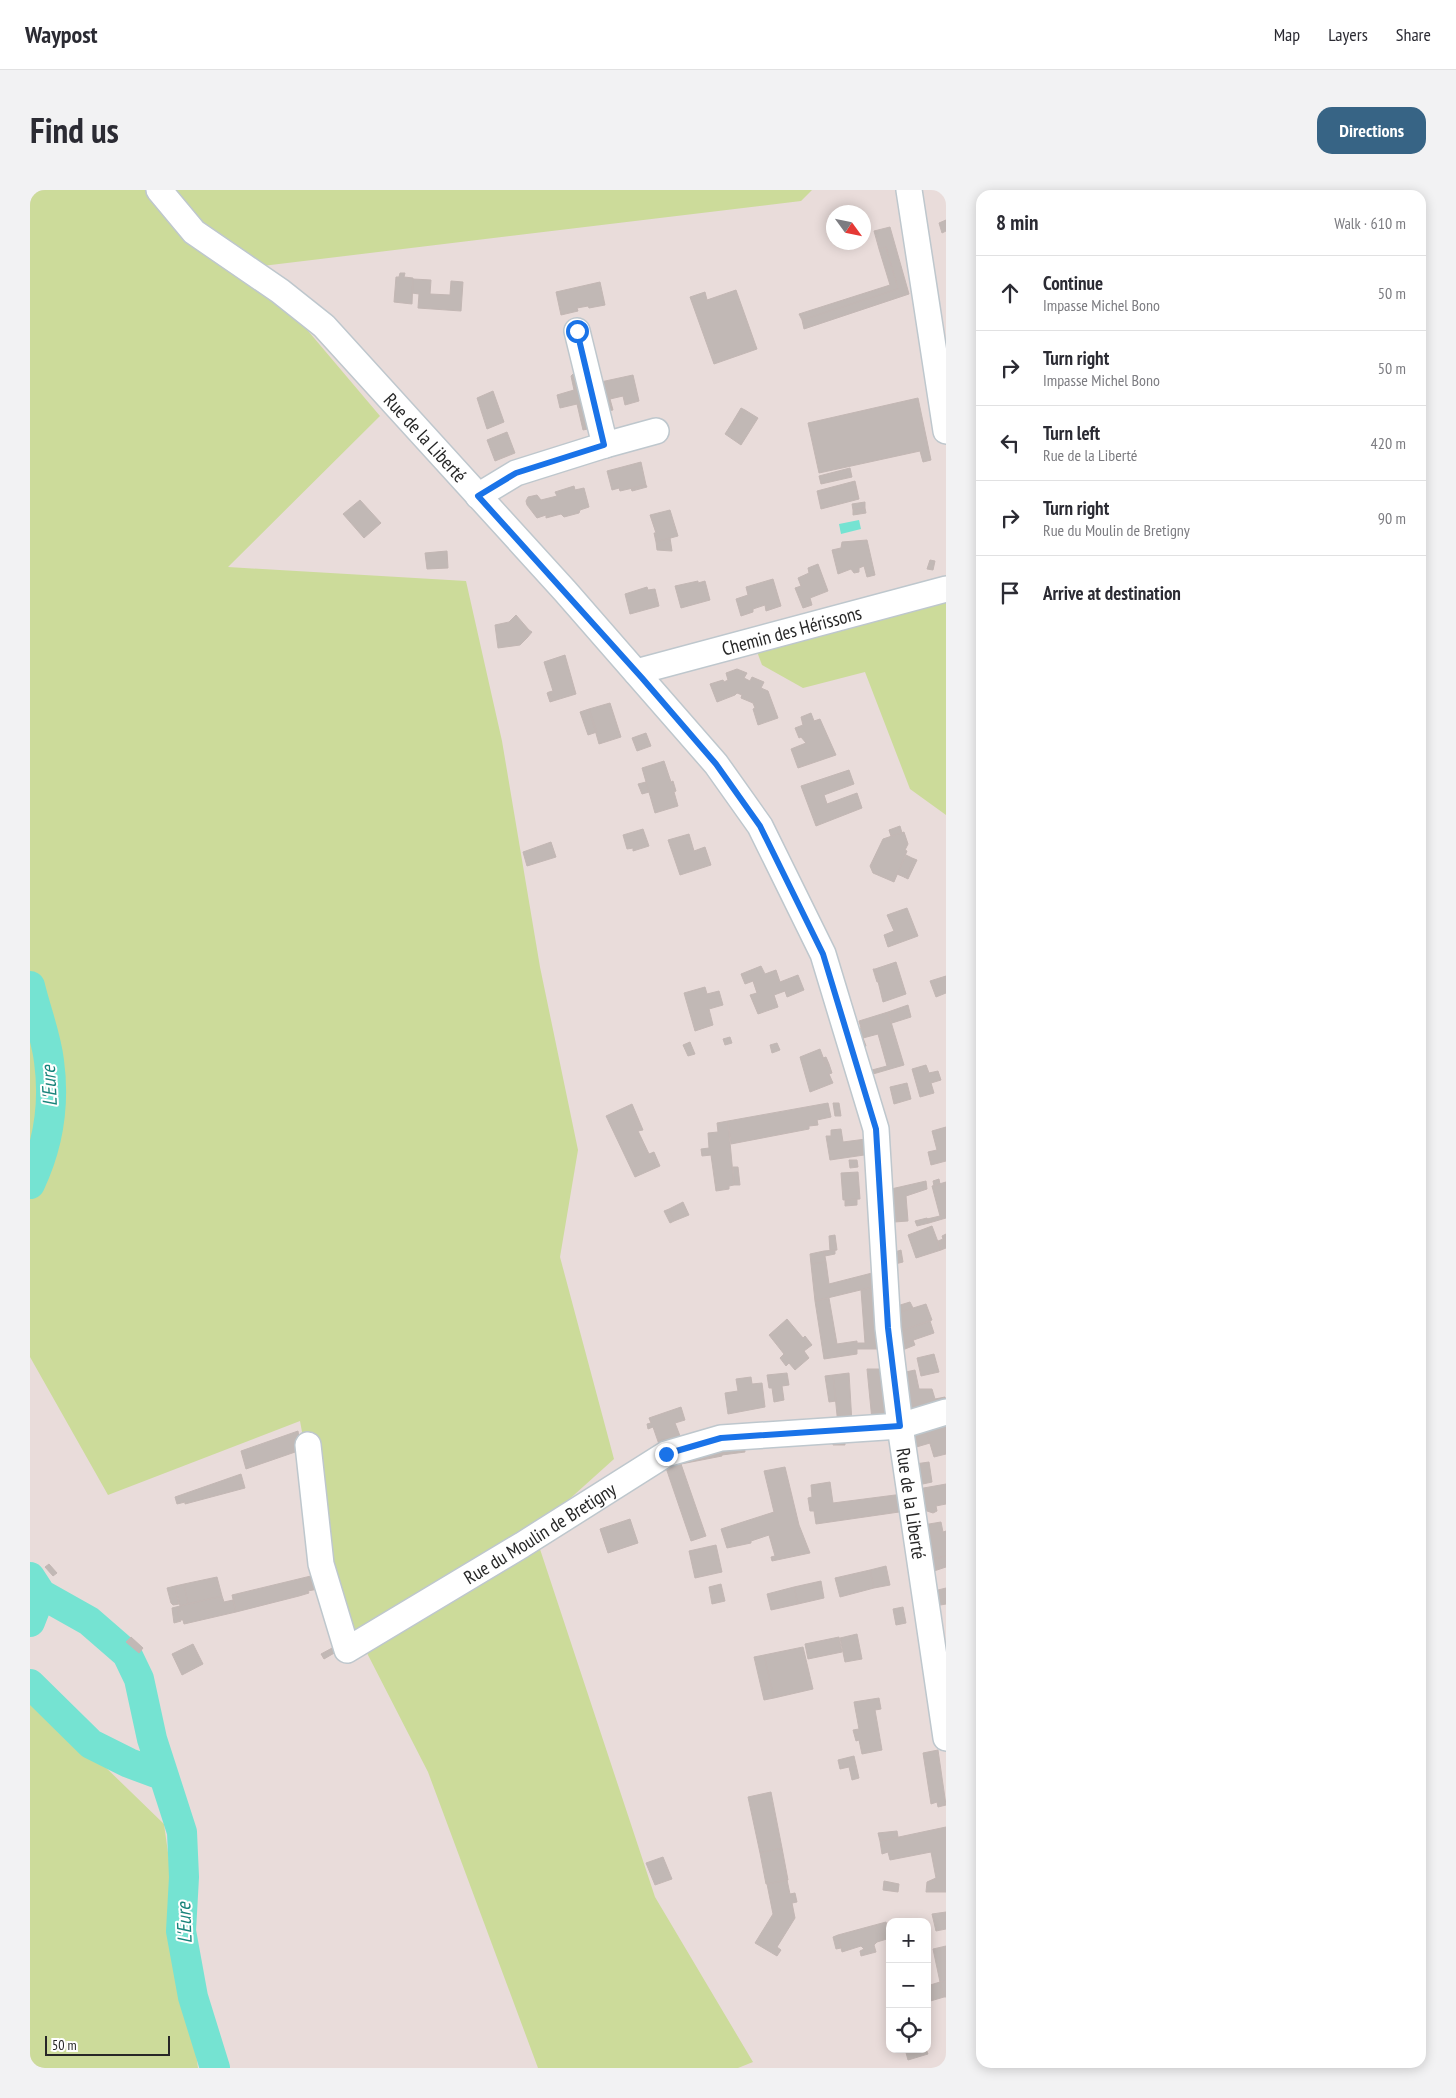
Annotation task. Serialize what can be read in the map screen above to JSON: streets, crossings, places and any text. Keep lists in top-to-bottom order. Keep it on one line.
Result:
{"streets":{"street":["Rue de la Liberté","Chemin des Hérissons","Rue du Moulin de Bretigny"]},"crossings":[["Rue de la Liberté","Chemin des Hérissons"],["Rue de la Liberté","Rue du Moulin de Bretigny"]],"water":["L'Eure"],"scale_bar":"50 m","north":"bottom right","page":{"header":"Waypost","nav":["Map","Layers","Share"],"title":"Find us","buttons":"Directions","heading":["8 min","Walk · 610 m"],"list":[["Continue","Impasse Michel Bono","50 m"],["Turn right","Impasse Michel Bono","50 m"],["Turn left","Rue de la Liberté","420 m"],["Turn right","Rue du Moulin de Bretigny","90 m"],"Arrive at destination"],"map_buttons":["+","−"],"scale":"50 m"}}
